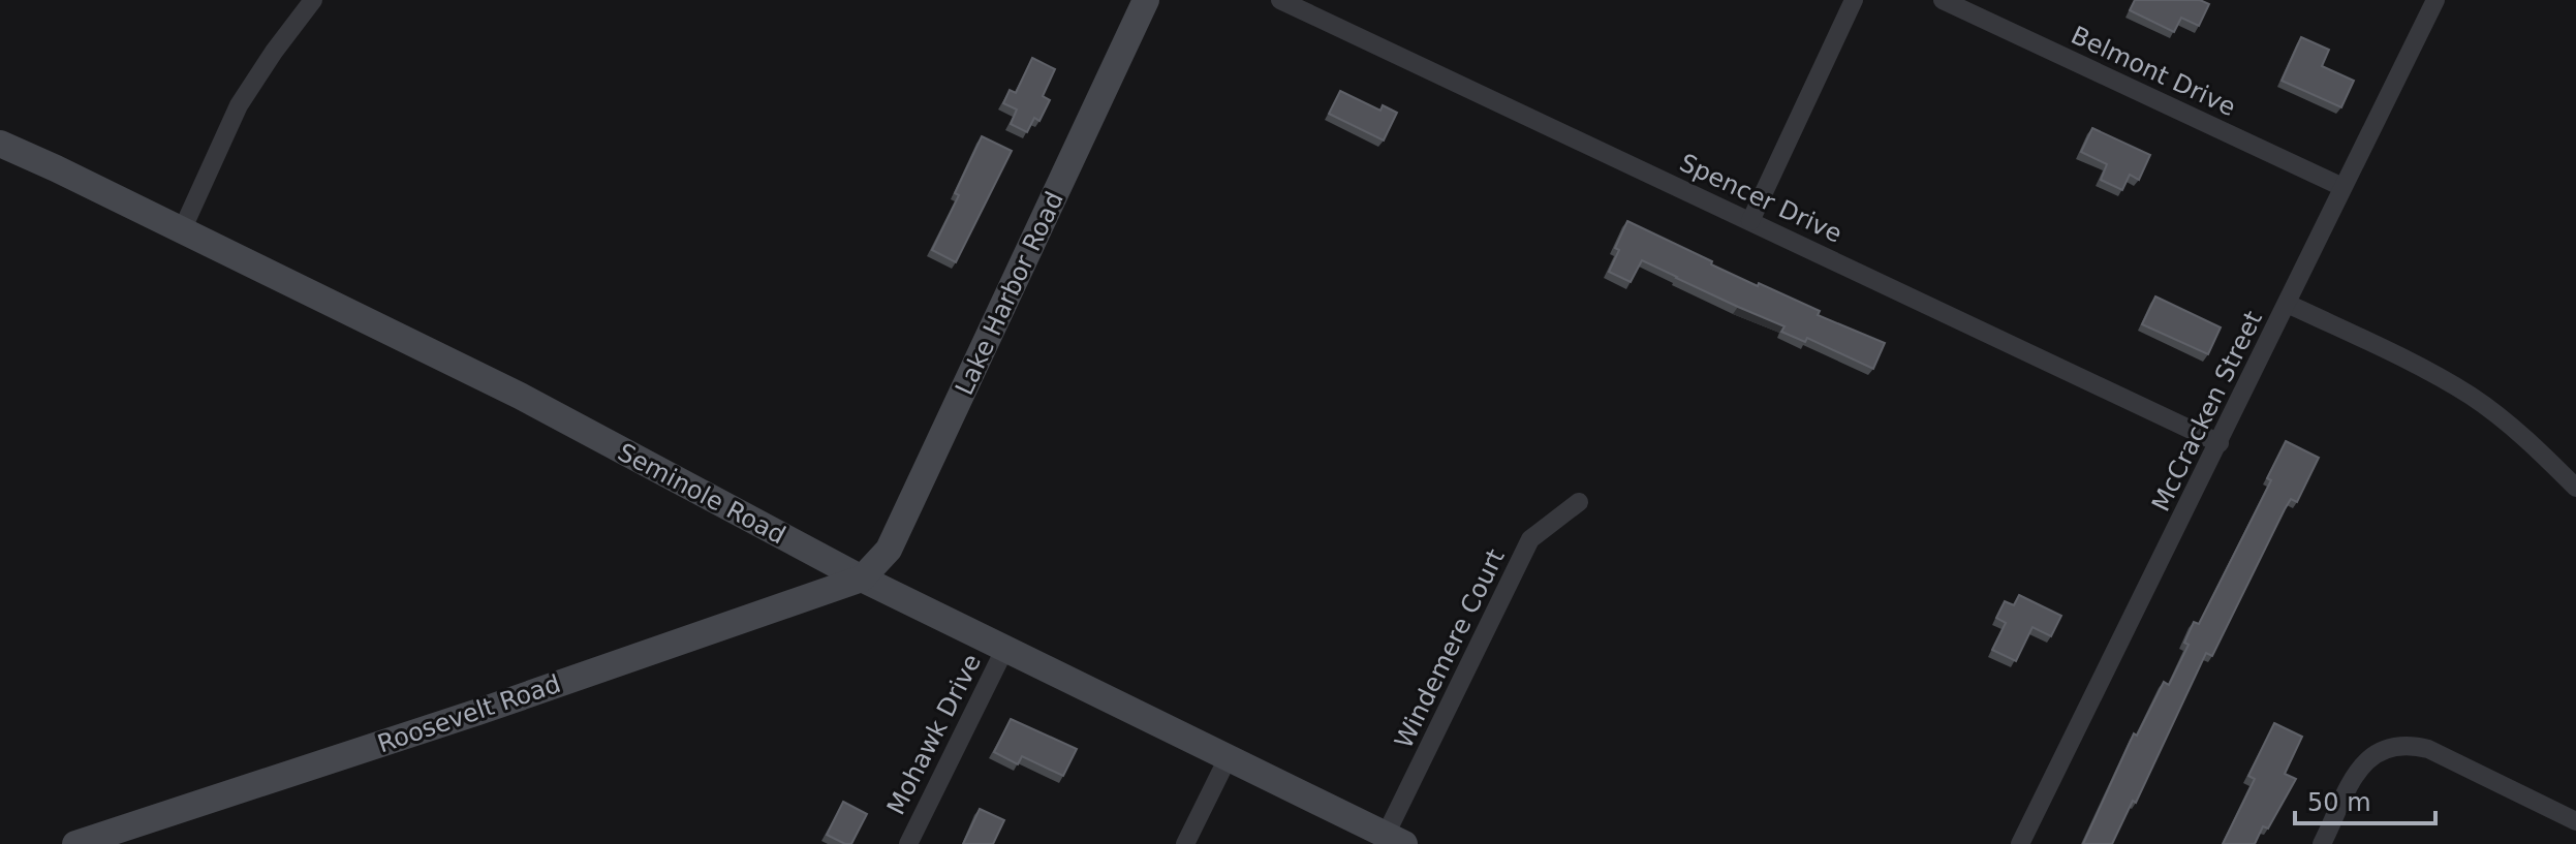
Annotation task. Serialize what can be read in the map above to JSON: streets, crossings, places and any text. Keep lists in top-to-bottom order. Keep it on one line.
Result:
{"streets":{"street":["Belmont Drive","Spencer Drive","Lake Harbor Road","McCracken Street","Seminole Road","Windemere Court","Roosevelt Road","Mohawk Drive"]},"crossings":[["Belmont Drive","McCracken Street"],["Spencer Drive","McCracken Street"],["Lake Harbor Road","Seminole Road"],["Lake Harbor Road","Roosevelt Road"],["Seminole Road","Windemere Court"],["Seminole Road","Roosevelt Road"],["Seminole Road","Mohawk Drive"]],"scale_bar":"50 m"}
